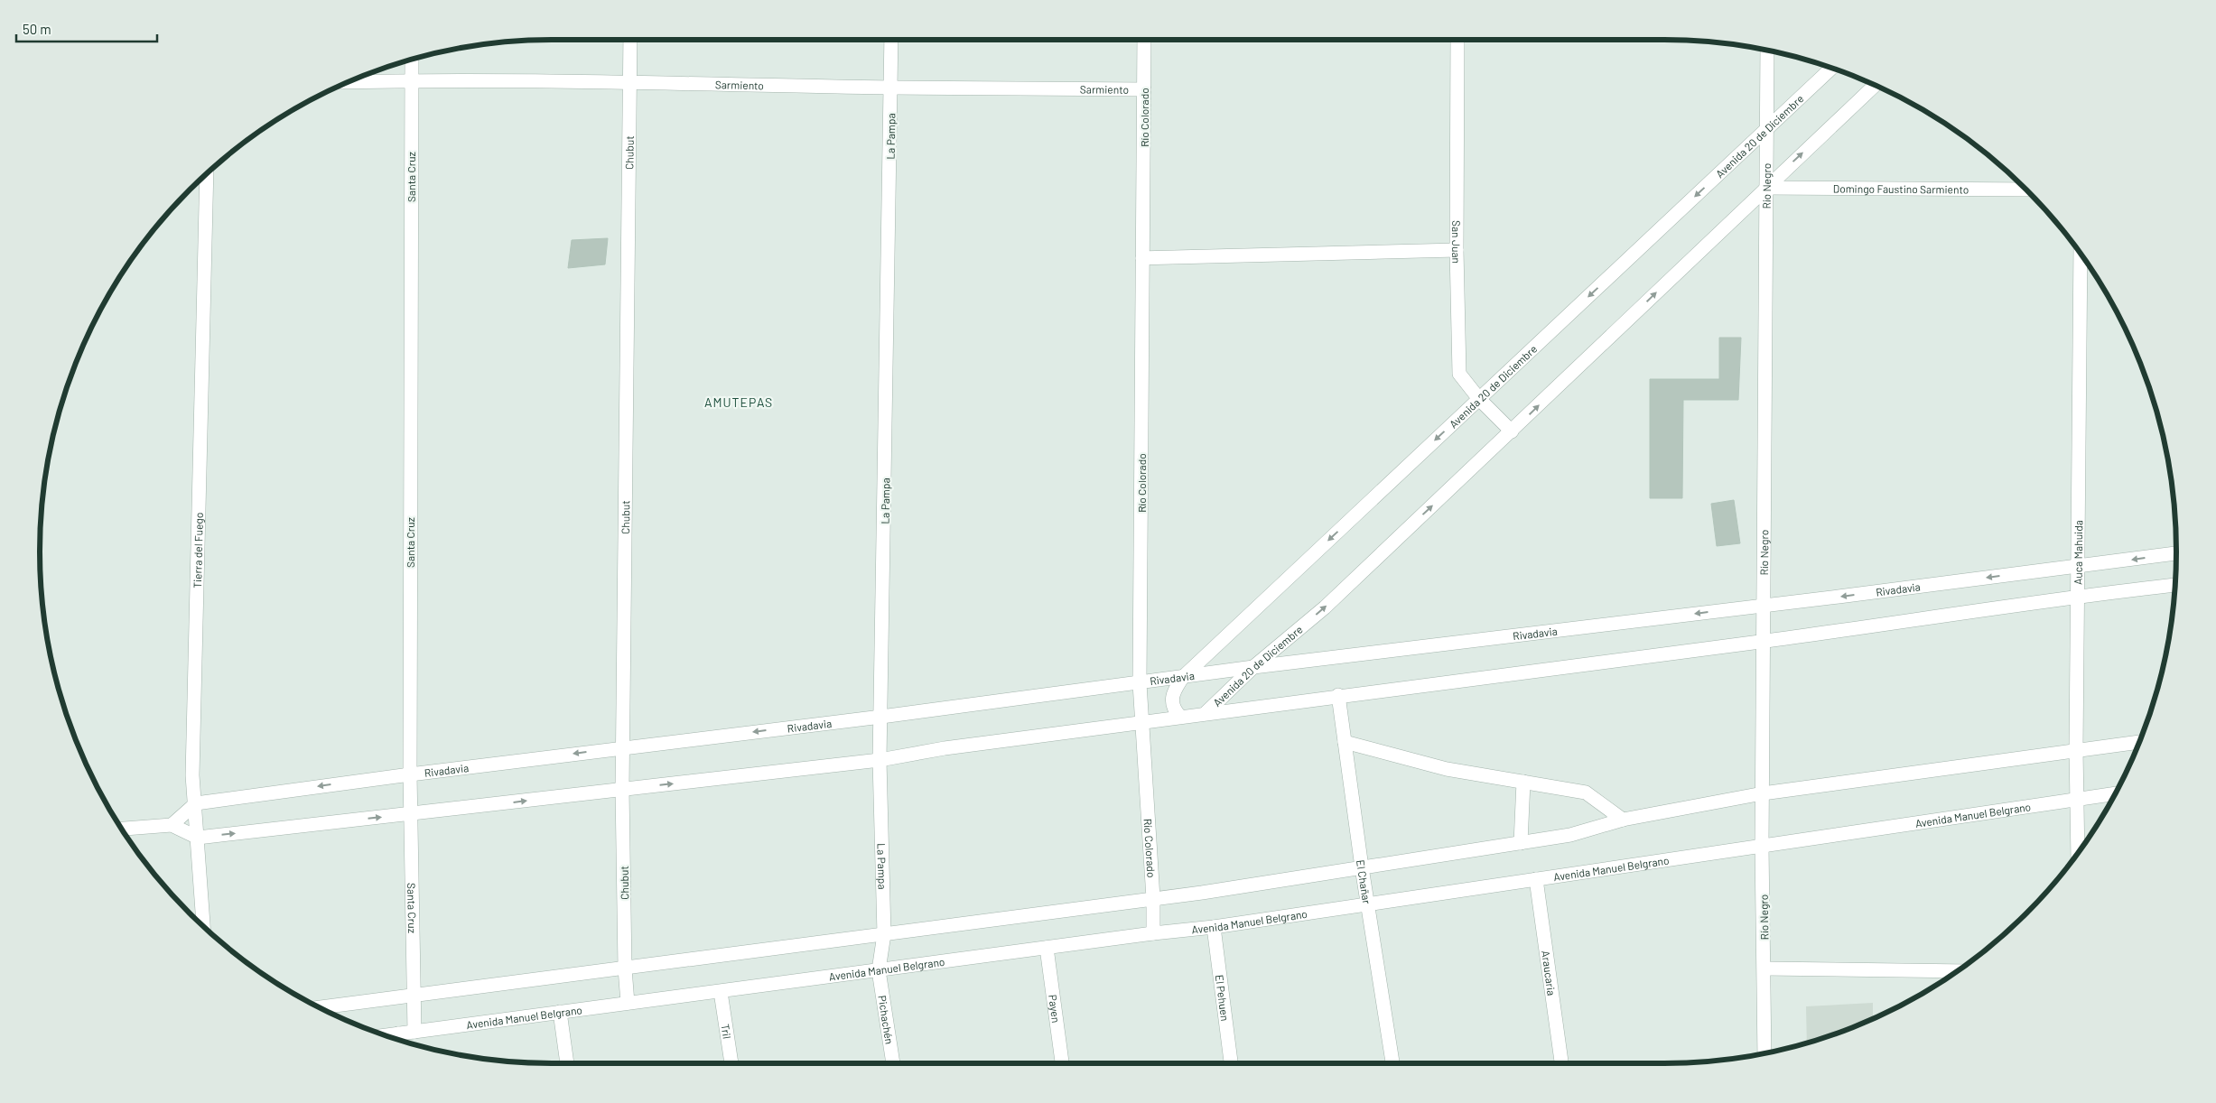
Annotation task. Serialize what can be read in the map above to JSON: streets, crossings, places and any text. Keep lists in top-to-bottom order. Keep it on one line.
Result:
{"streets":{"street":["Sarmiento","Río Colorado","Avenida 20 de Diciembre","La Pampa","Chubut","Santa Cruz","Río Negro","Domingo Faustino Sarmiento","San Juan","Tierra del Fuego","Auca Mahuida","Rivadavia","Avenida Manuel Belgrano","El Chañar","Araucaria","El Pehuen","Payen","Pichachén","Tril"]},"crossings":[["Sarmiento","Río Colorado"],["Sarmiento","La Pampa"],["Sarmiento","Chubut"],["Sarmiento","Santa Cruz"],["Río Colorado","Rivadavia"],["Río Colorado","Avenida Manuel Belgrano"],["Avenida 20 de Diciembre","Río Negro"],["Avenida 20 de Diciembre","Domingo Faustino Sarmiento"],["Avenida 20 de Diciembre","San Juan"],["Avenida 20 de Diciembre","Rivadavia"],["La Pampa","Rivadavia"],["La Pampa","Avenida Manuel Belgrano"],["La Pampa","Pichachén"],["Chubut","Rivadavia"],["Chubut","Avenida Manuel Belgrano"],["Santa Cruz","Rivadavia"],["Santa Cruz","Avenida Manuel Belgrano"],["Río Negro","Domingo Faustino Sarmiento"],["Río Negro","Rivadavia"],["Río Negro","Avenida Manuel Belgrano"],["Tierra del Fuego","Rivadavia"],["Auca Mahuida","Rivadavia"],["Auca Mahuida","Avenida Manuel Belgrano"],["Avenida Manuel Belgrano","El Chañar"],["Avenida Manuel Belgrano","Araucaria"],["Avenida Manuel Belgrano","El Pehuen"],["Avenida Manuel Belgrano","Payen"],["Avenida Manuel Belgrano","Pichachén"],["Avenida Manuel Belgrano","Tril"]],"districts":["AMUTEPAS"],"scale_bar":"50 m"}
